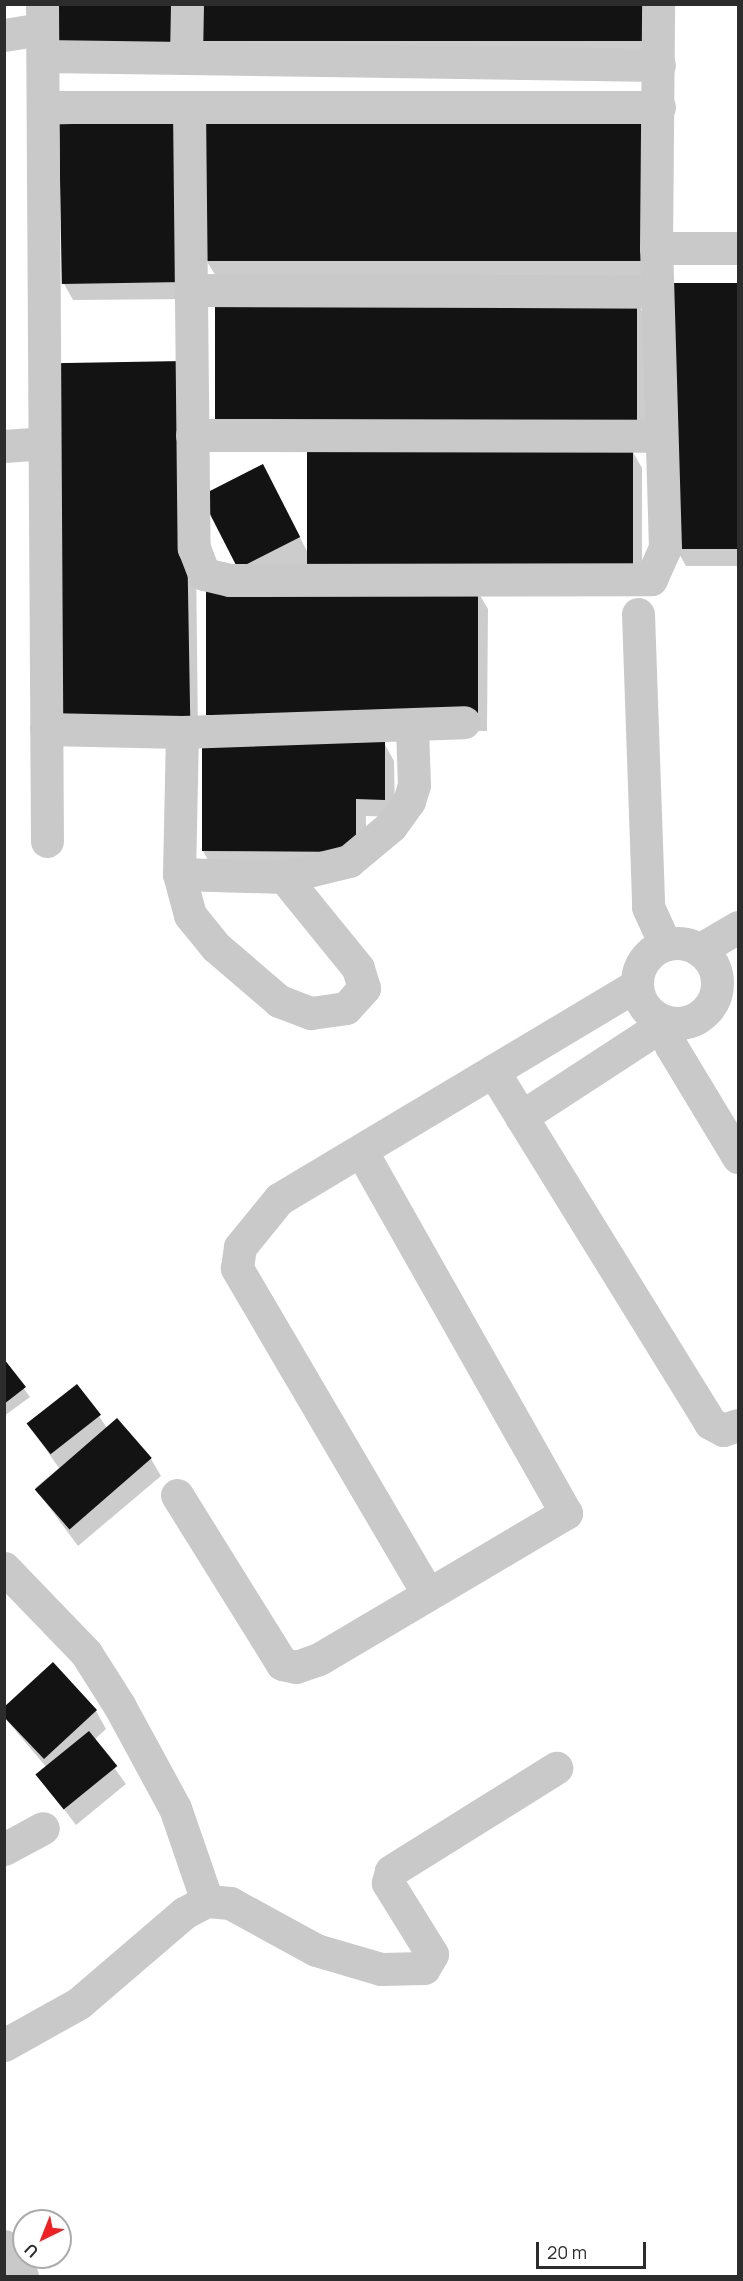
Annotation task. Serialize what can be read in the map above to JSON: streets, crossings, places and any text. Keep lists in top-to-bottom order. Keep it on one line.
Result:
{"scale_bar":"20 m","north":"bottom left"}
